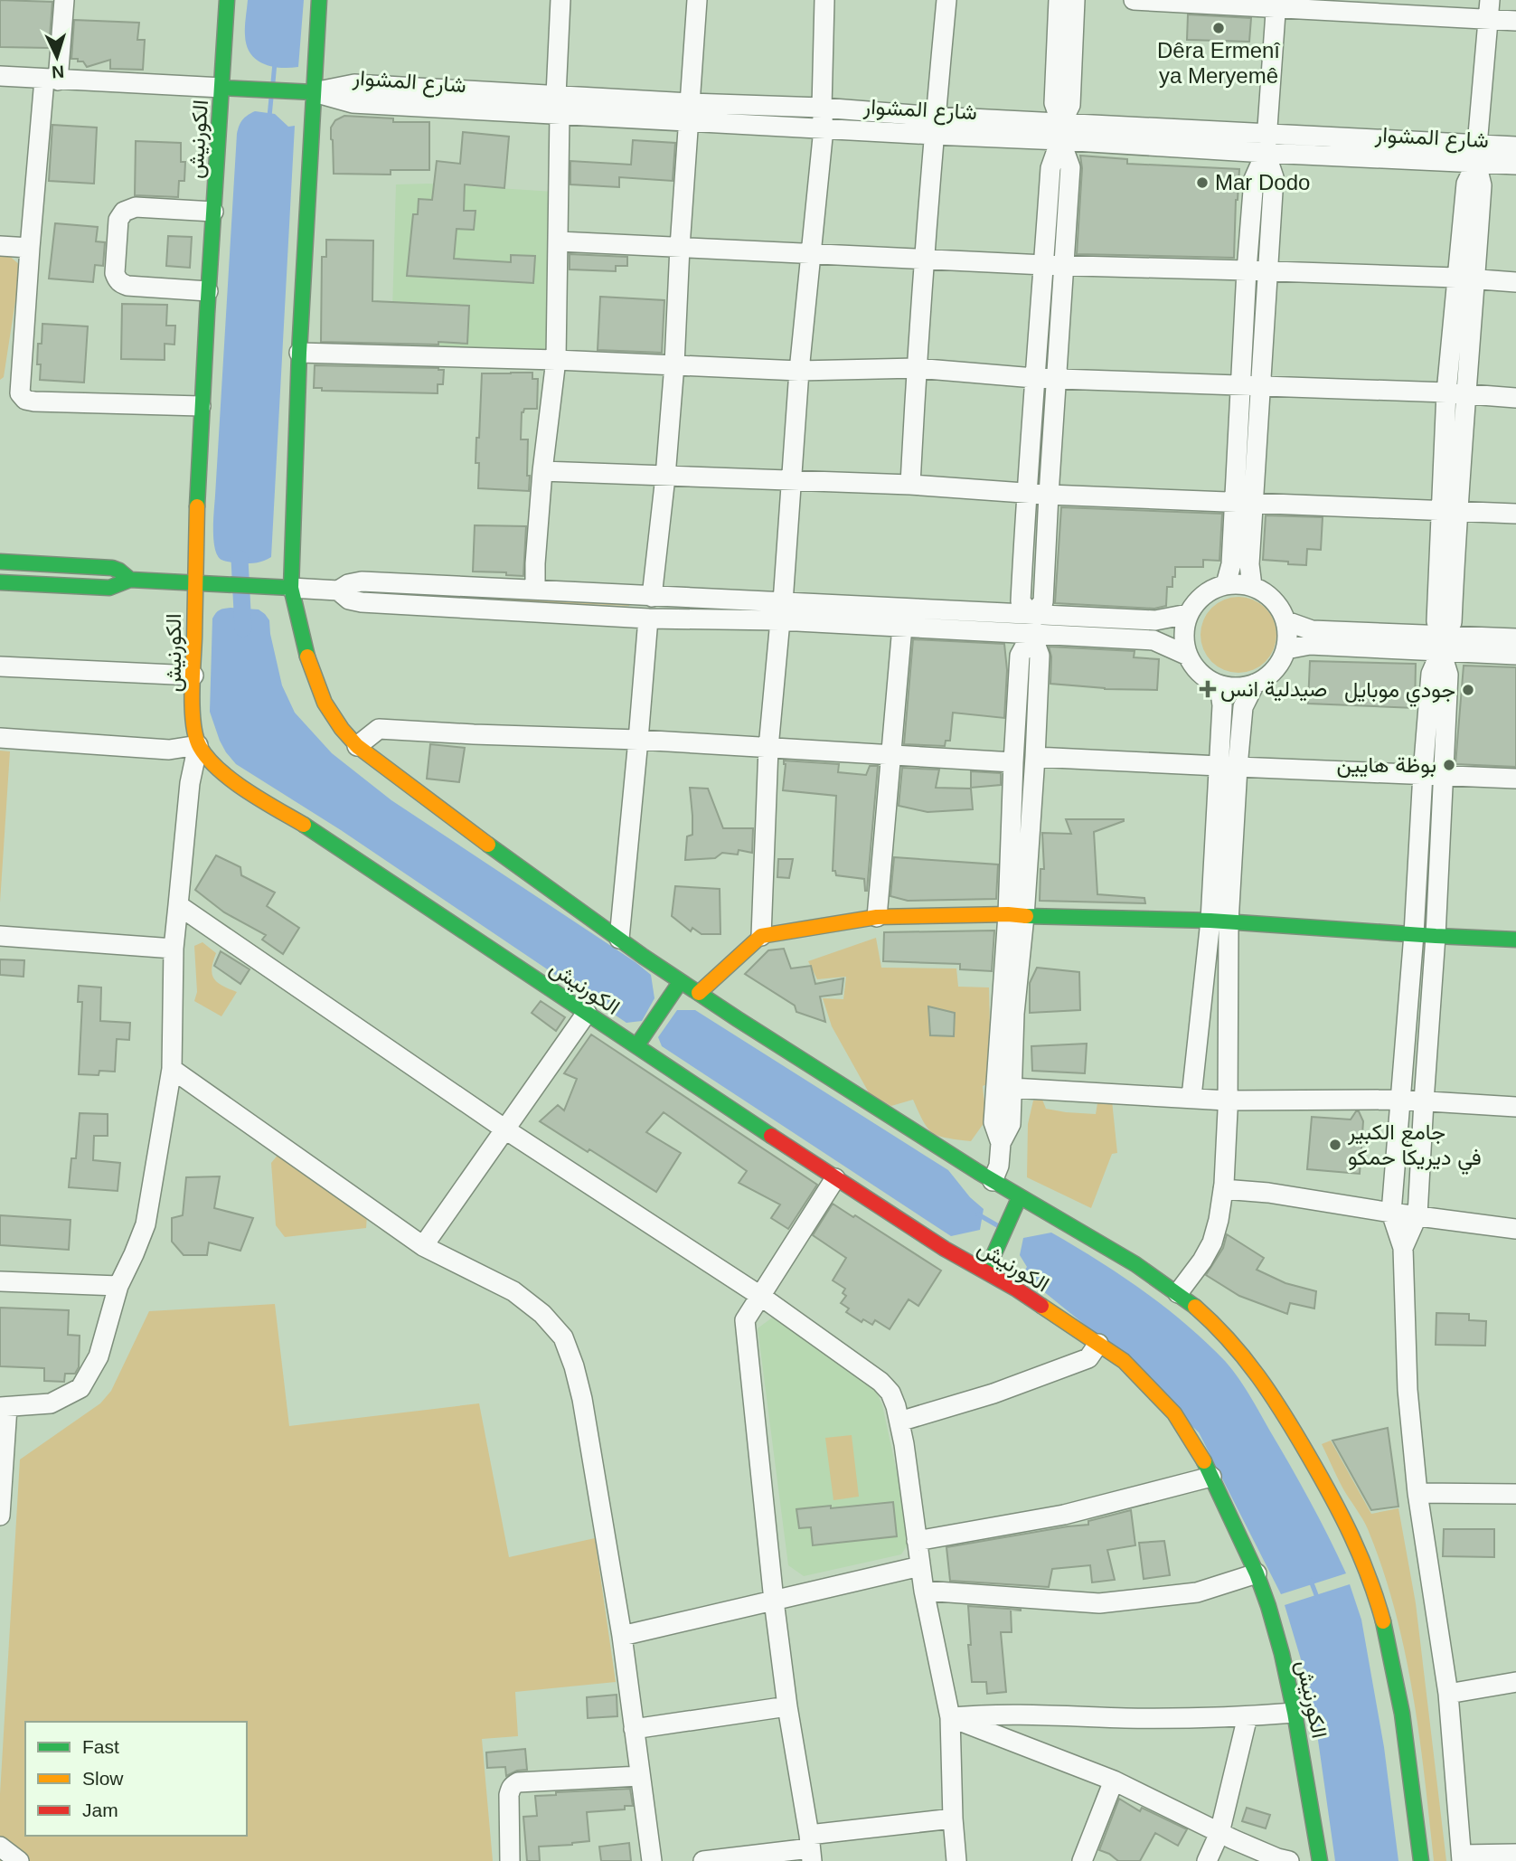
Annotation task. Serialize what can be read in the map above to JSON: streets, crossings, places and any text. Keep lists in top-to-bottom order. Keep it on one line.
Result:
{"streets":{"main road":["الكورنيش"],"street":["شارع المشوار"]},"places":{"other":["Dêra Ermenî ya Meryemê","Mar Dodo","جودي موبايل","بوظة هايين","جامع الكبير في ديريكا حمكو"],"health":["صيدلية انس"]},"legend":["Fast","Slow","Jam"],"north":"bottom"}
